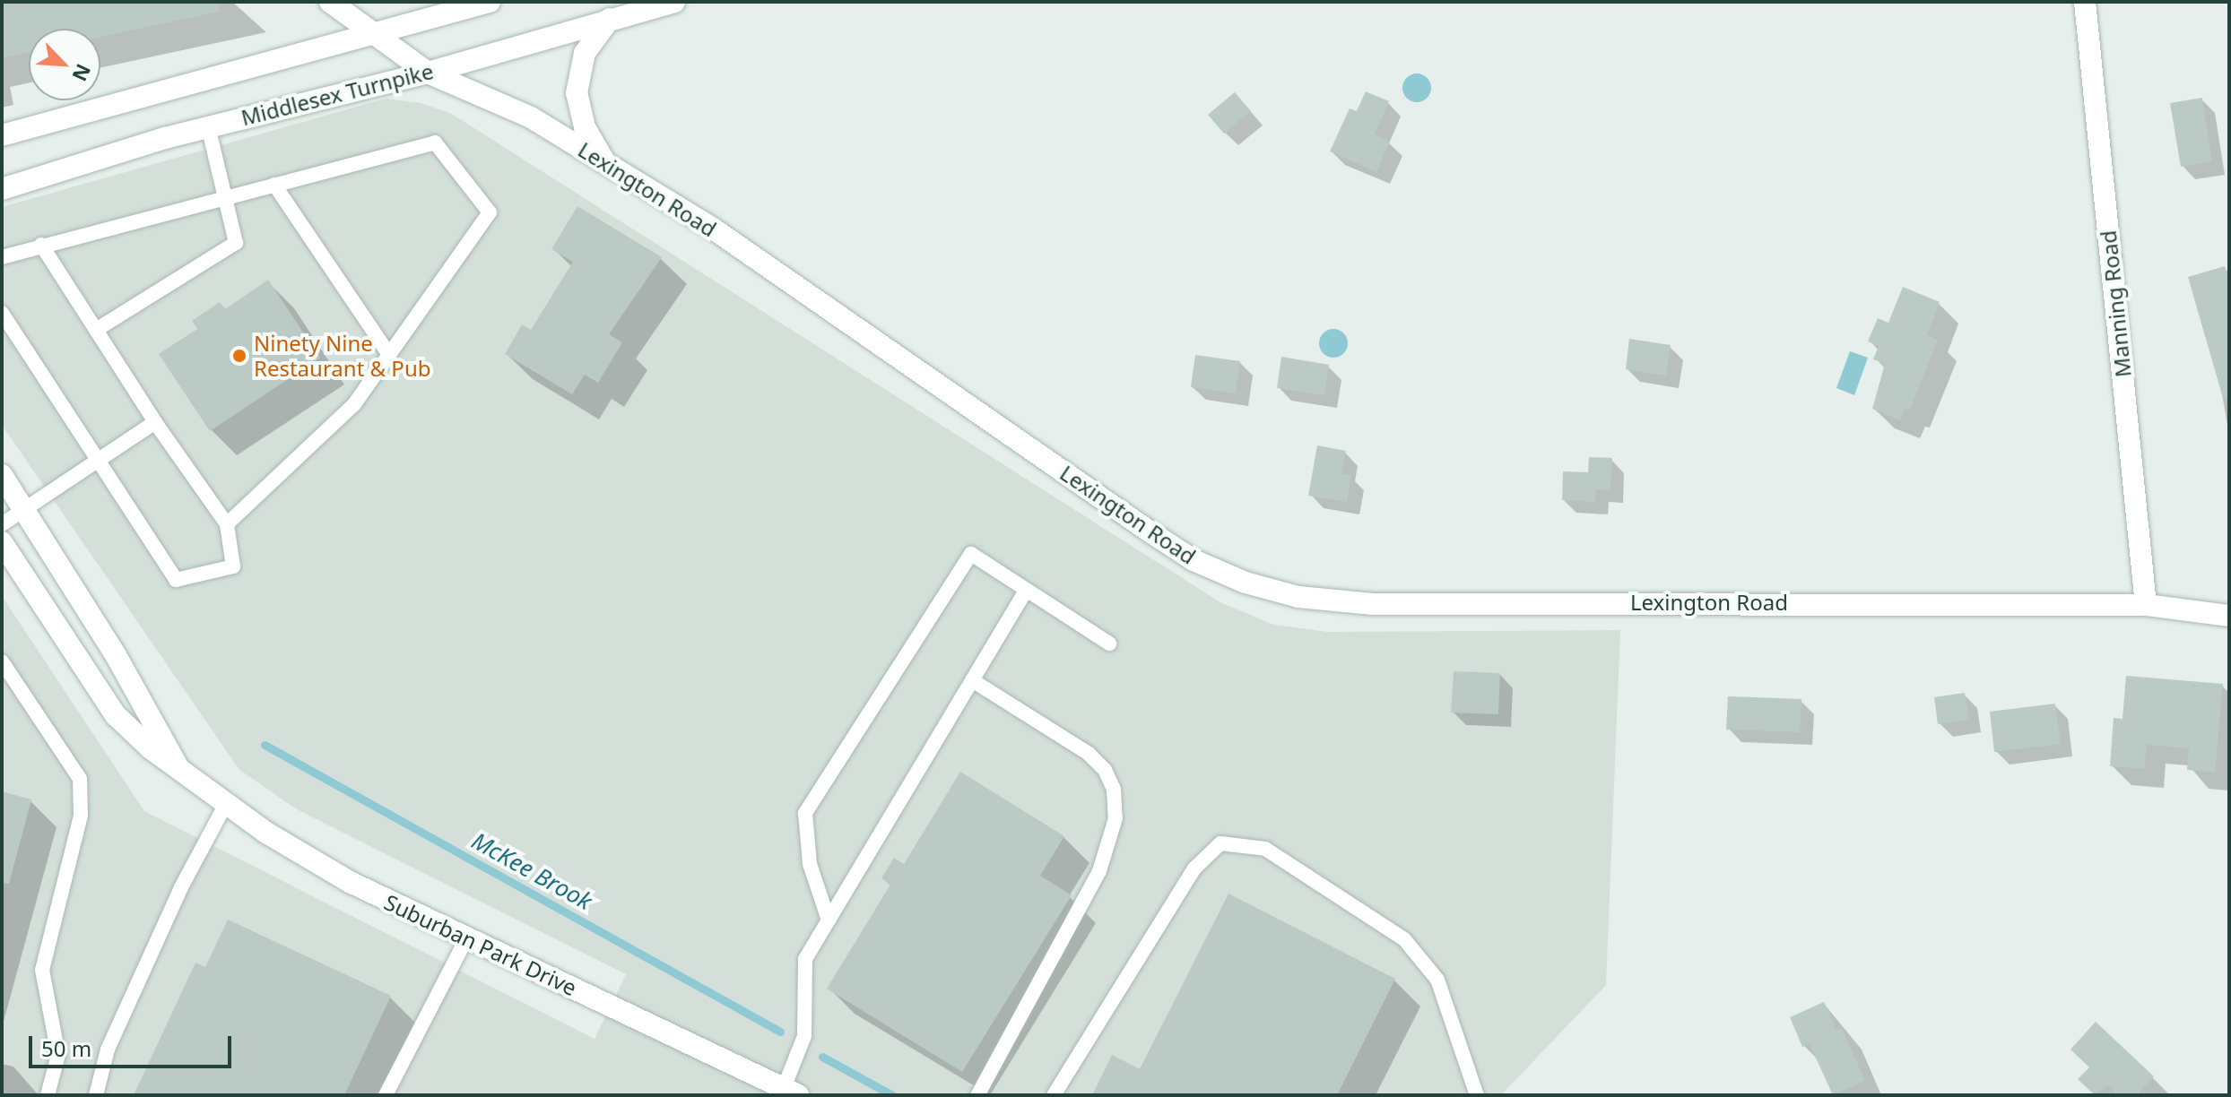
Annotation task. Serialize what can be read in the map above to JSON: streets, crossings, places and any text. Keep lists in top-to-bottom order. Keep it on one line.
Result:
{"streets":{"street":["Middlesex Turnpike","Lexington Road","Manning Road","Suburban Park Drive"]},"crossings":[["Middlesex Turnpike","Lexington Road"],["Lexington Road","Manning Road"]],"water":["McKee Brook"],"places":["Ninety Nine Restaurant & Pub"],"scale_bar":"50 m","north":"bottom right"}
